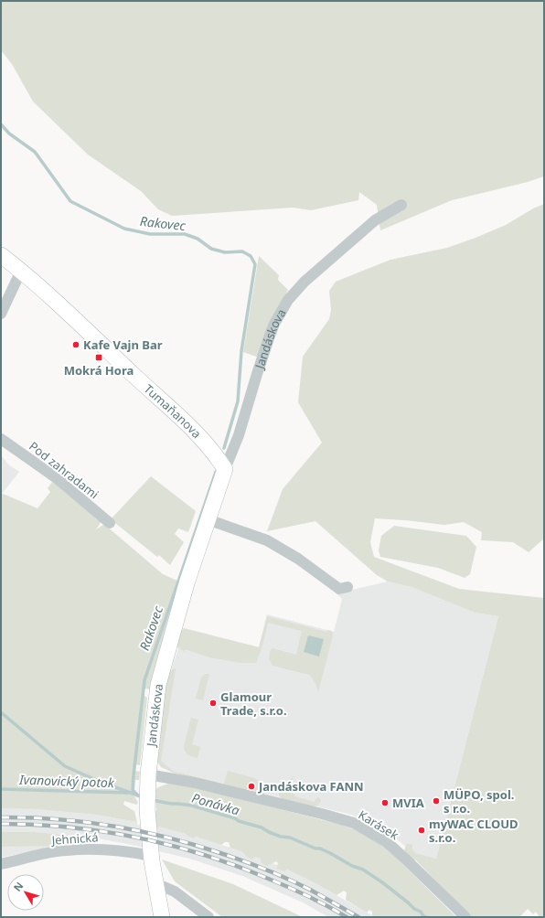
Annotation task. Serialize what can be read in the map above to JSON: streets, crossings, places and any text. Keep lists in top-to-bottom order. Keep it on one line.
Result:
{"streets":{"street":["Jandáskova","Tumaňanova","Pod zahradami","Karásek","Jehnická"]},"crossings":[["Jandáskova","Tumaňanova"],["Jandáskova","Karásek"],["Jandáskova","Jehnická"]],"water":["Rakovec","Ivanovický potok","Ponávka"],"places":{"other":["Kafe Vajn Bar","Glamour Trade, s.r.o.","Jandáskova FANN","MÜPO, spol. s r.o.","MVIA","myWAC CLOUD s.r.o."],"transit":["Mokrá Hora"]},"north":"top left"}
